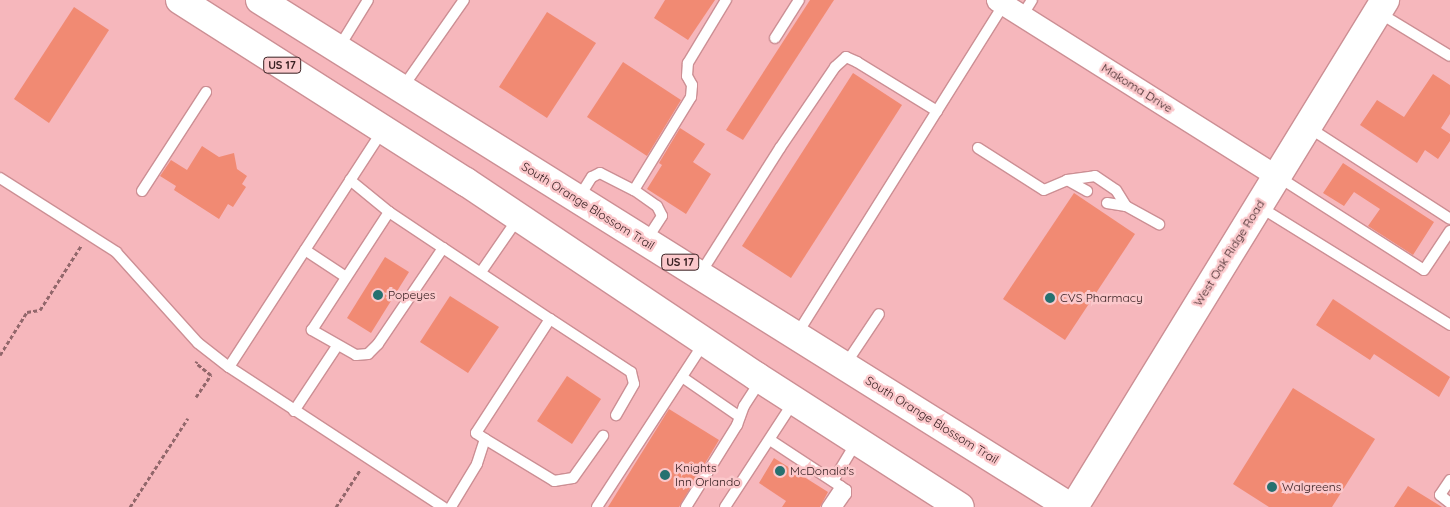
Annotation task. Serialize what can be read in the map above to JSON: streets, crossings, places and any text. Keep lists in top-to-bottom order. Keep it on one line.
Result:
{"streets":{"main road":["US 17","South Orange Blossom Trail","West Oak Ridge Road"],"street":["Makoma Drive"]},"crossings":[["Makoma Drive","West Oak Ridge Road"]],"places":["Popeyes","CVS Pharmacy","McDonald's","Knights Inn Orlando","Walgreens"]}
